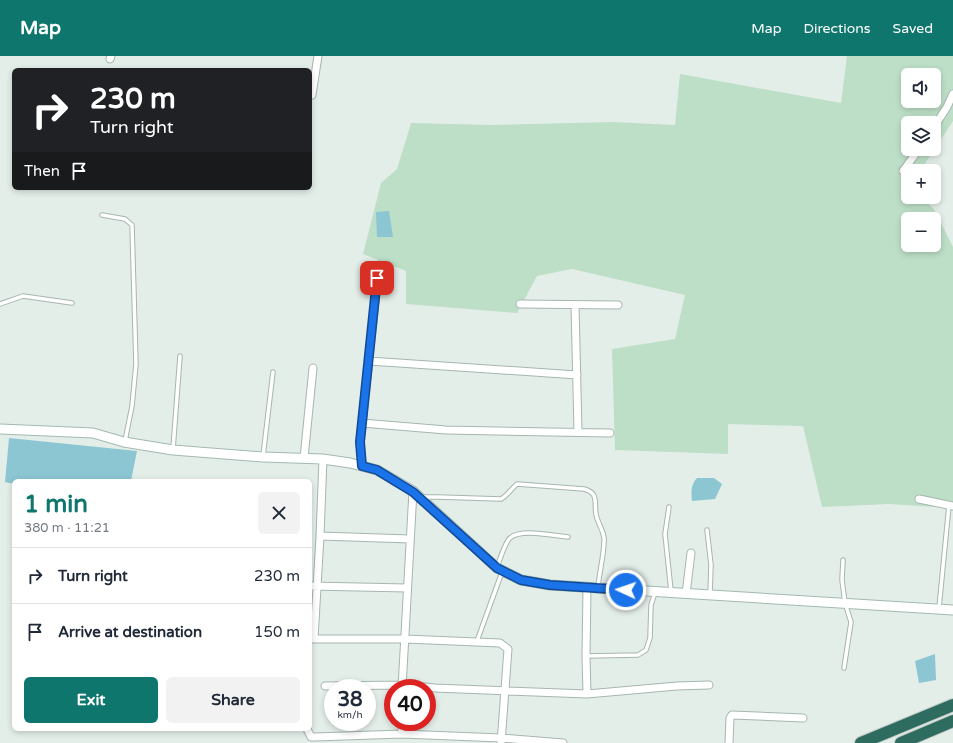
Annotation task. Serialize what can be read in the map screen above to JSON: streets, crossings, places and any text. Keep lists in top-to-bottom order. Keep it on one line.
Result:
{"page":{"header":"Map","nav":["Map","Directions","Saved"],"map_buttons":["+","−"],"turn":["230 m","Turn right"],"then":"Then","heading":["1 min","380 m · 11:21"],"list":[{"name":"Turn right","value":"230 m"},{"name":"Arrive at destination","value":"150 m"}],"buttons":["Exit","Share"],"speed":"38 km/h","limit":"40"}}
